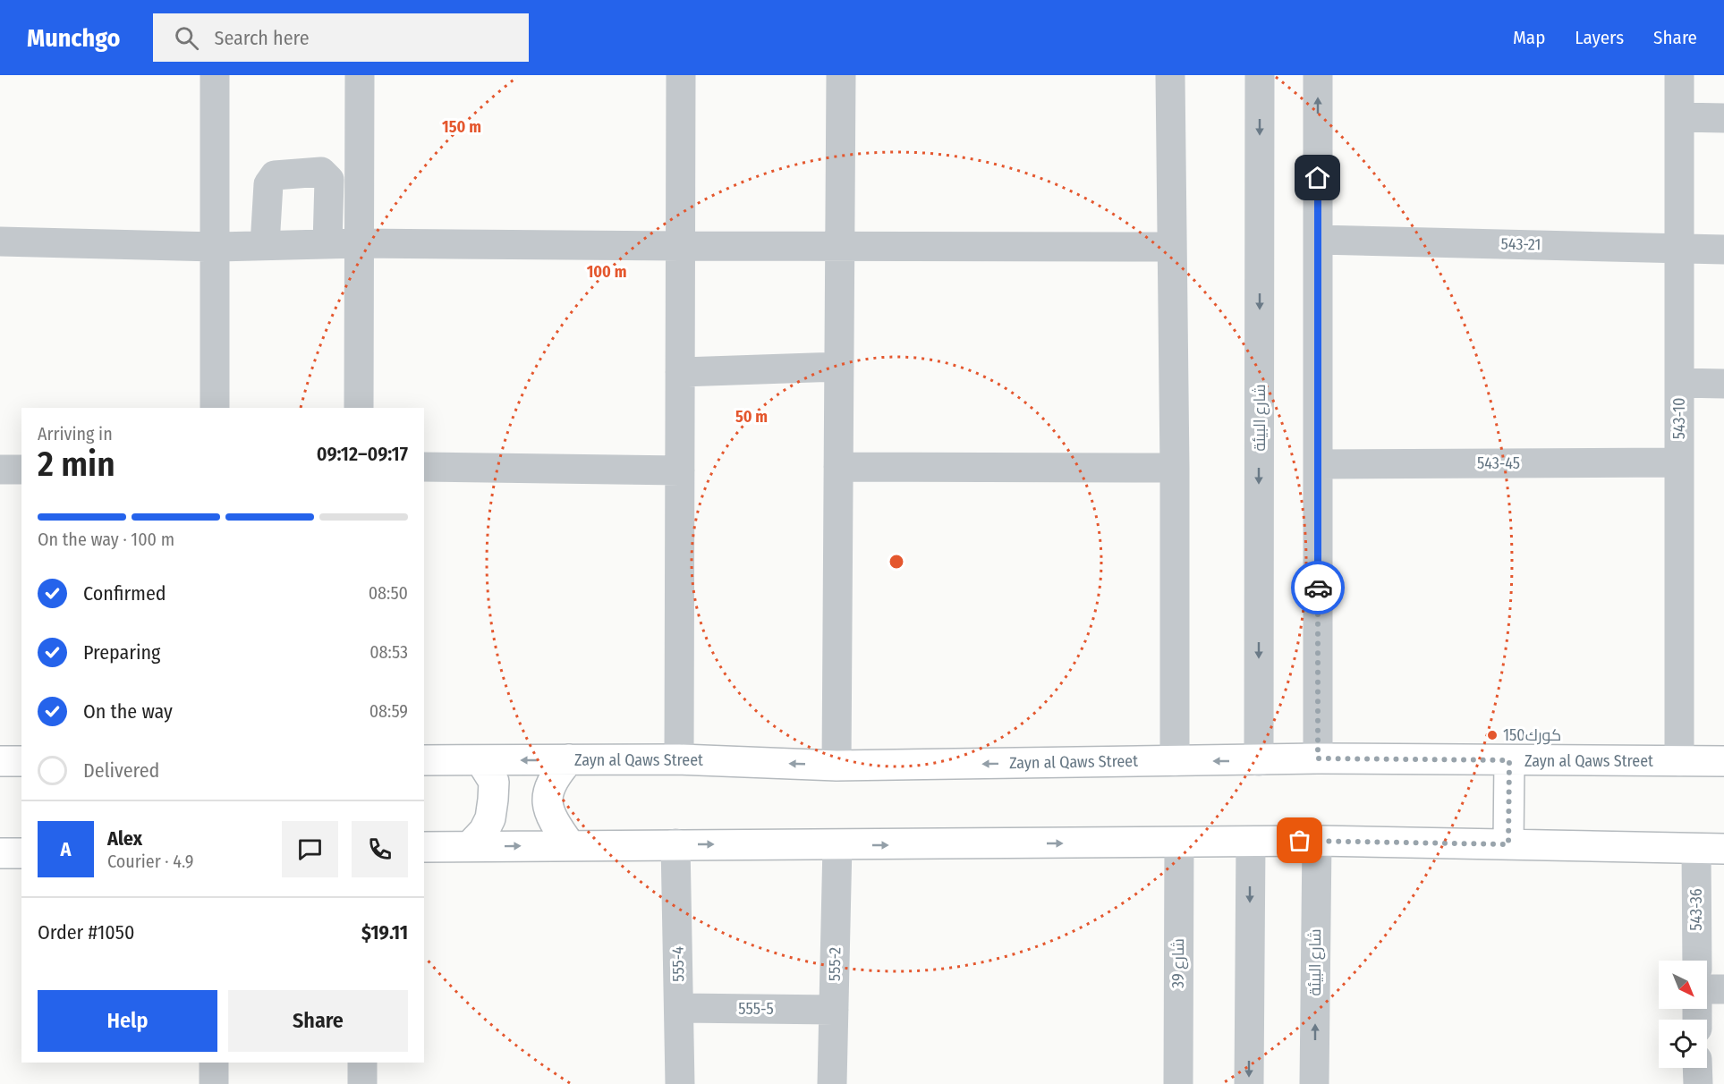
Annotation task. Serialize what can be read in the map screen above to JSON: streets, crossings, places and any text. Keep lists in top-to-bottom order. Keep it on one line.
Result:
{"streets":{"main road":["Zayn al Qaws Street"],"street":["543-21","شارع البيئة","543-10","543-45","543-36","شارع 39","555-4","555-2","555-5"]},"crossings":[["543-21","543-10"],["شارع البيئة","Zayn al Qaws Street"],["543-10","543-45"],["543-10","Zayn al Qaws Street"],["555-4","555-5"],["555-2","555-5"]],"places":["كورك150"],"north":"bottom right","page":{"header":"Munchgo","search":"Search here","nav":["Map","Layers","Share"],"heading":["2 min","Arriving in","09:12–09:17"],"panel":["Alex","Courier · 4.9","Order #1050","$19.11"],"bar":"On the way · 100 m","list":[["Confirmed","08:50"],["Preparing","08:53"],["On the way","08:59"],"Delivered"],"round":"A","buttons":["Help","Share"]},"rings":["150 m","100 m","50 m"]}
